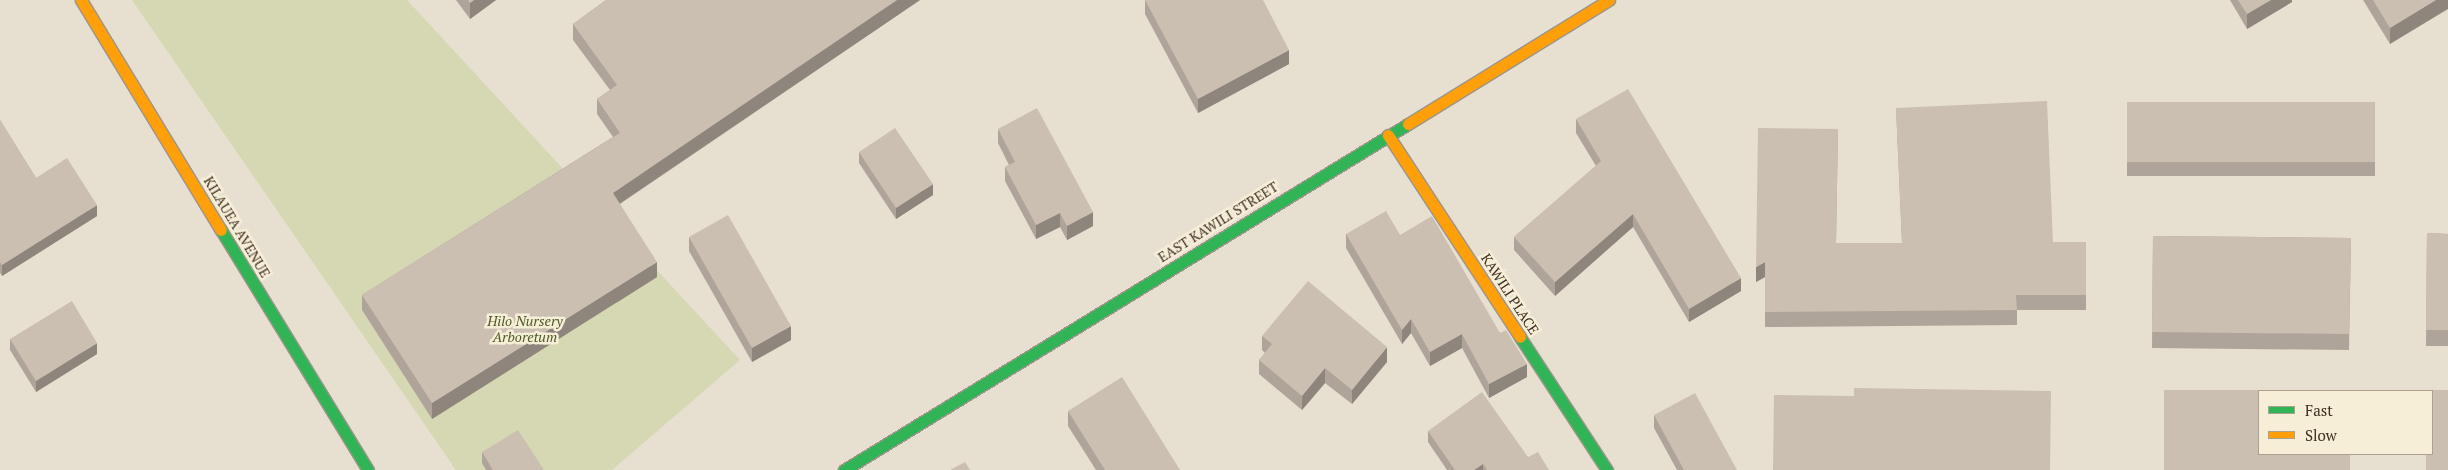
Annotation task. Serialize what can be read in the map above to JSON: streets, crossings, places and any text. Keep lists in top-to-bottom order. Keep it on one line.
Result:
{"streets":{"street":["EAST KAWILI STREET","KILAUEA AVENUE","KAWILI PLACE"]},"crossings":[["EAST KAWILI STREET","KAWILI PLACE"]],"parks":["Hilo Nursery Arboretum"],"legend":["Fast","Slow"]}
